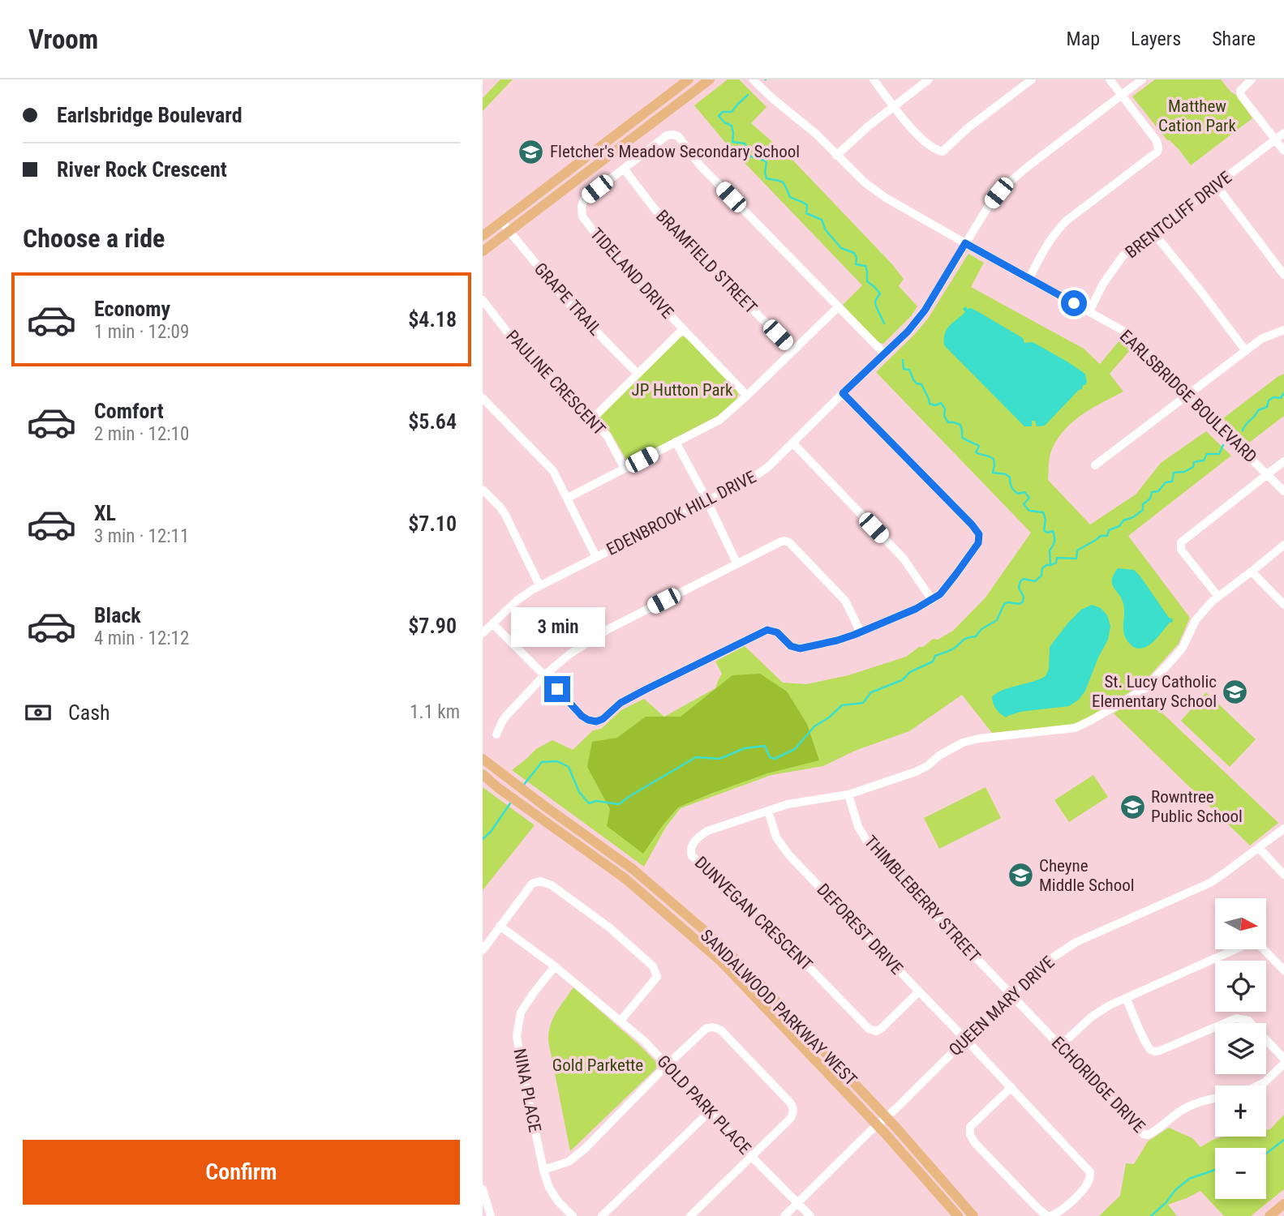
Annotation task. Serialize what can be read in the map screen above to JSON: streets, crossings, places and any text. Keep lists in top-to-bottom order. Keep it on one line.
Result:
{"streets":{"main road":["SANDALWOOD PARKWAY WEST"],"street":["BRENTCLIFF DRIVE","BRAMFIELD STREET","TIDELAND DRIVE","GRAPE TRAIL","PAULINE CRESCENT","EARLSBRIDGE BOULEVARD","EDENBROOK HILL DRIVE","THIMBLEBERRY STREET","DUNVEGAN CRESCENT","DEFOREST DRIVE","QUEEN MARY DRIVE","ECHORIDGE DRIVE","NINA PLACE","GOLD PARK PLACE"]},"crossings":[["BRENTCLIFF DRIVE","EARLSBRIDGE BOULEVARD"],["BRAMFIELD STREET","TIDELAND DRIVE"],["TIDELAND DRIVE","EDENBROOK HILL DRIVE"],["EARLSBRIDGE BOULEVARD","EDENBROOK HILL DRIVE"],["THIMBLEBERRY STREET","DUNVEGAN CRESCENT"],["THIMBLEBERRY STREET","QUEEN MARY DRIVE"],["THIMBLEBERRY STREET","ECHORIDGE DRIVE"],["DUNVEGAN CRESCENT","DEFOREST DRIVE"],["DEFOREST DRIVE","QUEEN MARY DRIVE"],["QUEEN MARY DRIVE","SANDALWOOD PARKWAY WEST"],["QUEEN MARY DRIVE","ECHORIDGE DRIVE"],["QUEEN MARY DRIVE","GOLD PARK PLACE"],["NINA PLACE","GOLD PARK PLACE"]],"parks":["Matthew Cation Park","JP Hutton Park","Gold Parkette"],"places":{"school or university":["Fletcher's Meadow Secondary School","St. Lucy Catholic Elementary School","Rowntree Public School","Cheyne Middle School"]},"north":"right","page":{"header":"Vroom","nav":["Map","Layers","Share"],"banner":["Earlsbridge Boulevard","River Rock Crescent"],"heading":"Choose a ride","list":[{"name":"Economy","note":"1 min · 12:09","value":"$4.18"},{"name":"Comfort","note":"2 min · 12:10","value":"$5.64"},{"name":"XL","note":"3 min · 12:11","value":"$7.10"},{"name":"Black","note":"4 min · 12:12","value":"$7.90"}],"bubble":"3 min","pay":["Cash","1.1 km"],"map_buttons":["+","−"],"buttons":"Confirm"}}
